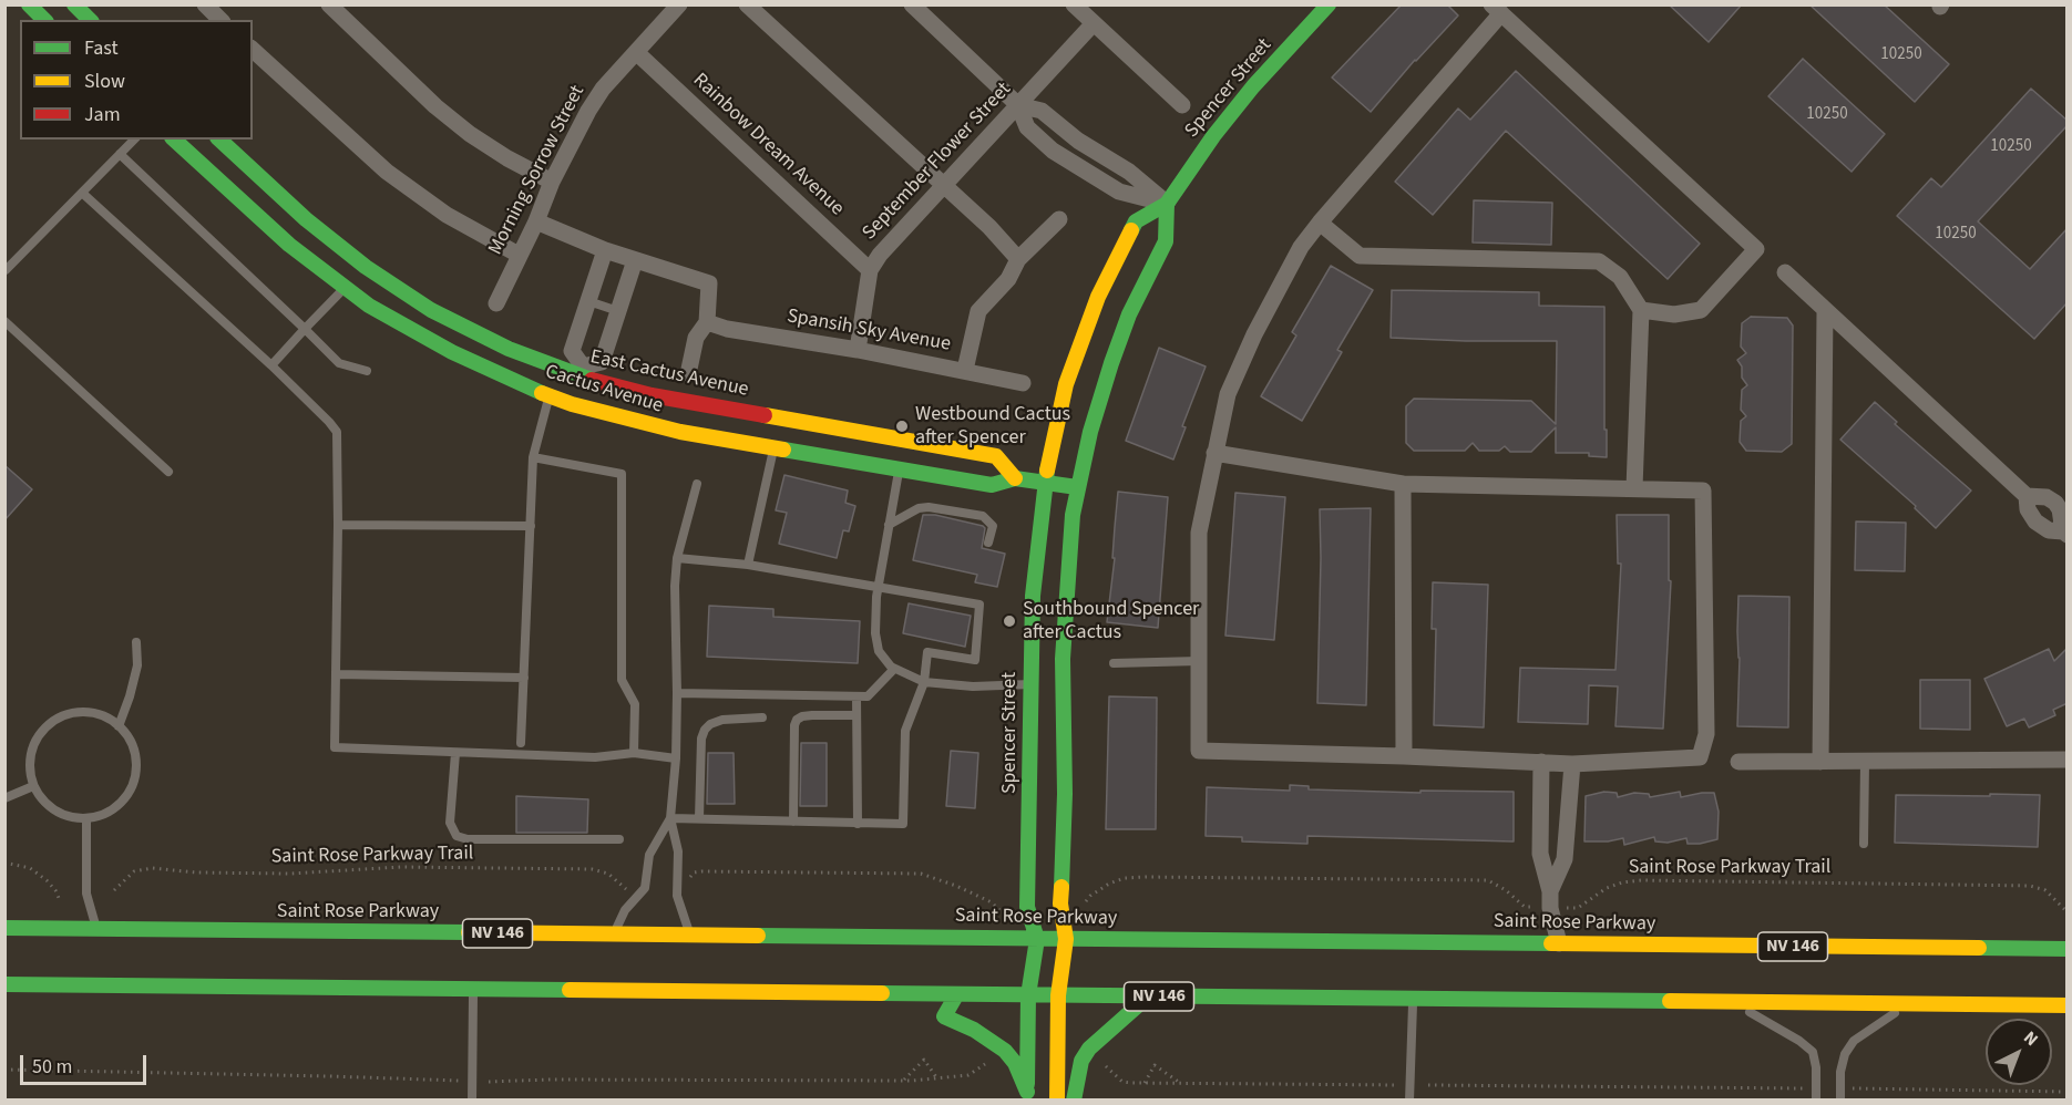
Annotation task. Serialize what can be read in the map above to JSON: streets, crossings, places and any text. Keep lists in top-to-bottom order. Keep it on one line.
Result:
{"streets":{"main road":["Spencer Street","East Cactus Avenue","Cactus Avenue","Saint Rose Parkway","NV 146"],"street":["Rainbow Dream Avenue","September Flower Street","Morning Sorrow Street","Spansih Sky Avenue"],"path":["Saint Rose Parkway Trail"]},"crossings":[["Spencer Street","Cactus Avenue"],["Spencer Street","Saint Rose Parkway"],["Rainbow Dream Avenue","September Flower Street"],["Rainbow Dream Avenue","Morning Sorrow Street"],["September Flower Street","Spansih Sky Avenue"],["East Cactus Avenue","Cactus Avenue"]],"places":["Westbound Cactus after Spencer","Southbound Spencer after Cactus"],"house_numbers":["10250","10250","10250","10250"],"legend":["Fast","Slow","Jam"],"scale_bar":"50 m","north":"top right"}
